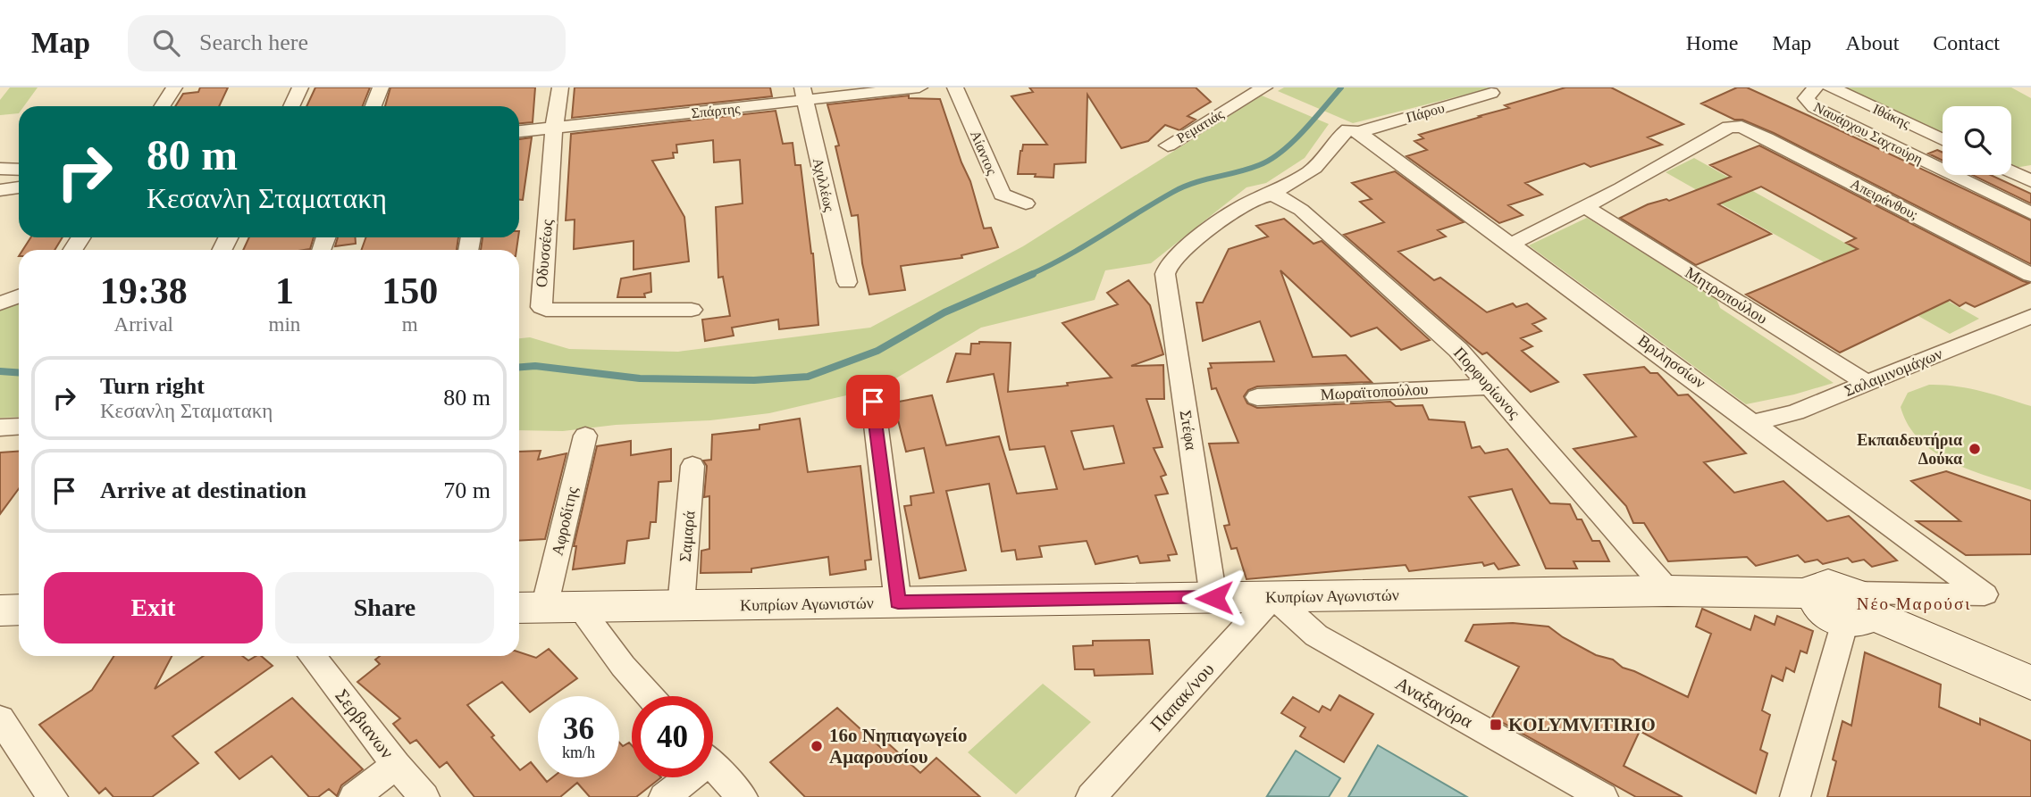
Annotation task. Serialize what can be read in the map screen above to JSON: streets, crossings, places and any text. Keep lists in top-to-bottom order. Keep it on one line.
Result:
{"streets":{"street":["Σπάρτης","Πάρου","Ιθάκης","Ρεματιάς","Ναυάρχου Σαχτούρη","Αίαντος","Αχιλλέως","Απειράνθου;","Οδυσσέως","Μητροπούλου","Βριλησσίων","Σαλαμινομάχων","Πορφυρίωνος","Μωραϊτοπούλου","Στέφα","Αφροδίτης","Σαμαρά","Κυπρίων Αγωνιστών","Παπακ/νου","Αναξαγόρα","Σερβιανων"]},"crossings":[["Σπάρτης","Αχιλλέως"],["Σπάρτης","Οδυσσέως"],["Πάρου","Βριλησσίων"],["Πάρου","Πορφυρίωνος"],["Πάρου","Στέφα"],["Μητροπούλου","Σαλαμινομάχων"],["Βριλησσίων","Σαλαμινομάχων"],["Βριλησσίων","Κυπρίων Αγωνιστών"],["Πορφυρίωνος","Μωραϊτοπούλου"],["Πορφυρίωνος","Στέφα"],["Πορφυρίωνος","Κυπρίων Αγωνιστών"],["Στέφα","Κυπρίων Αγωνιστών"],["Αφροδίτης","Κυπρίων Αγωνιστών"],["Σαμαρά","Κυπρίων Αγωνιστών"],["Κυπρίων Αγωνιστών","Παπακ/νου"],["Κυπρίων Αγωνιστών","Αναξαγόρα"],["Παπακ/νου","Αναξαγόρα"]],"districts":["Νέο Μαρούσι"],"places":{"other":["Εκπαιδευτήρια Δούκα","16ο Νηπιαγωγείο Αμαρουσίου"],"transit":["KOLYMVITIRIO"]},"page":{"header":"Map","search":"Search here","nav":["Home","Map","About","Contact"],"turn":["80 m","Κεσανλη Σταματακη"],"eta":["19:38","Arrival","1","min","150","m"],"list":[{"name":"Turn right","note":"Κεσανλη Σταματακη","value":"80 m"},{"name":"Arrive at destination","value":"70 m"}],"buttons":["Exit","Share"],"speed":"36 km/h","limit":"40"}}
